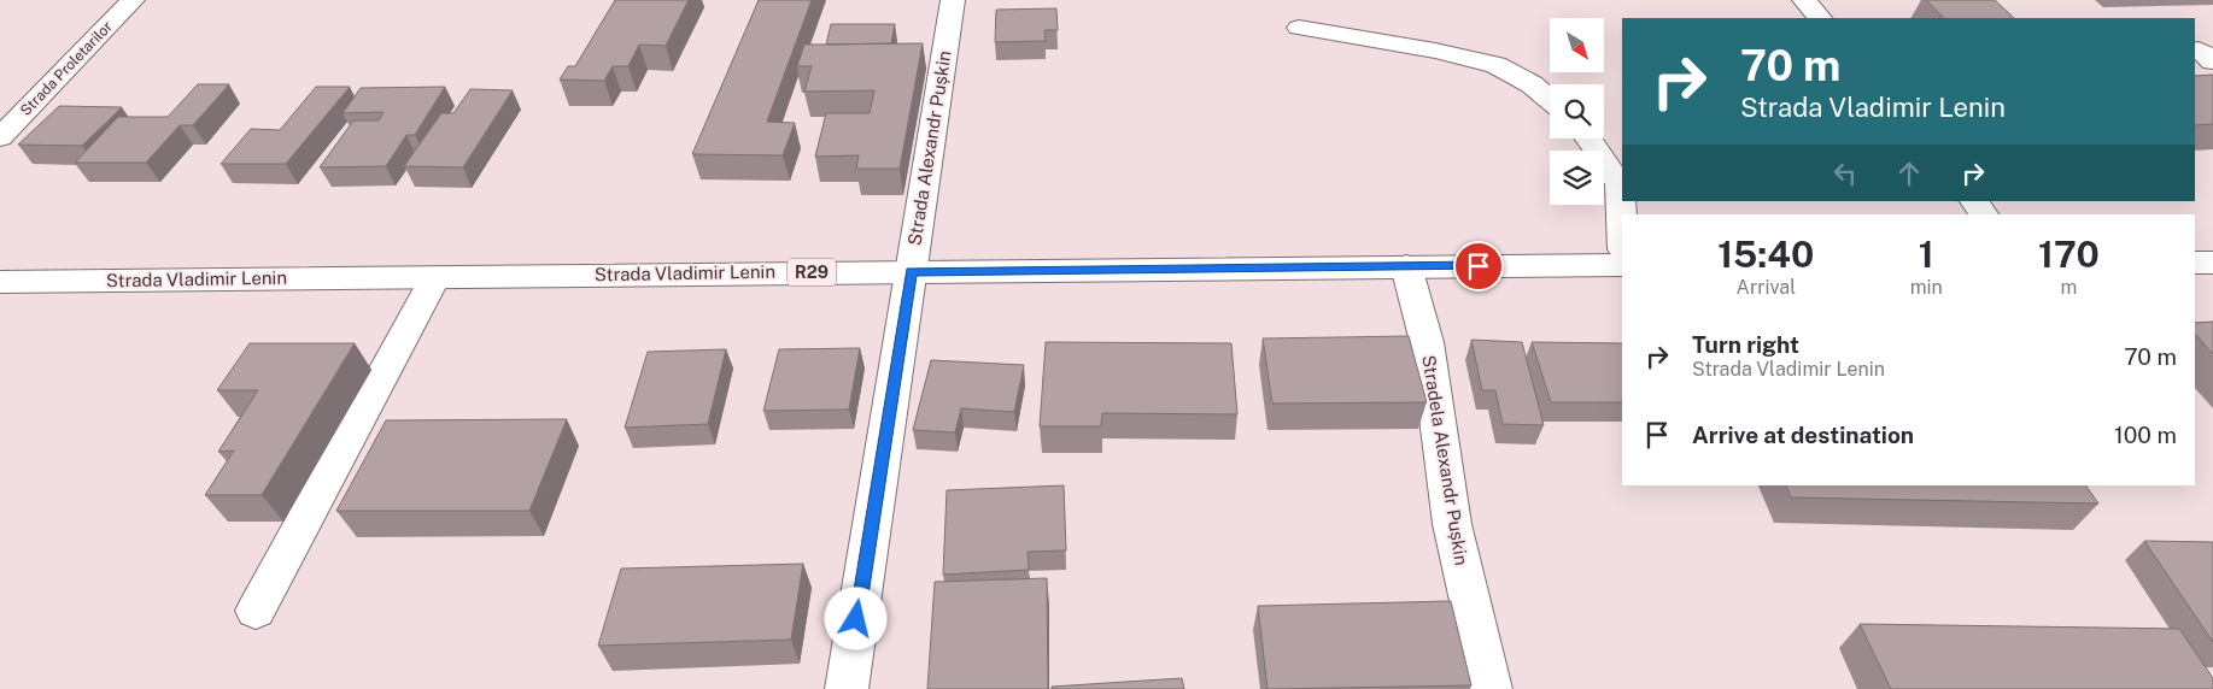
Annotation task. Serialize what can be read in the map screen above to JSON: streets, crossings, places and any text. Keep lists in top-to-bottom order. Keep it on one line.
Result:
{"streets":{"street":["Strada Proletarilor","Strada Alexandr Pușkin","R29","Strada Vladimir Lenin","Stradela Alexandr Pușkin"]},"crossings":[["Strada Alexandr Pușkin","Strada Vladimir Lenin"],["Strada Vladimir Lenin","Stradela Alexandr Pușkin"]],"north":"bottom right","page":{"turn":["70 m","Strada Vladimir Lenin"],"eta":["15:40","Arrival","1","min","170","m"],"list":[{"name":"Turn right","note":"Strada Vladimir Lenin","value":"70 m"},{"name":"Arrive at destination","value":"100 m"}]}}
